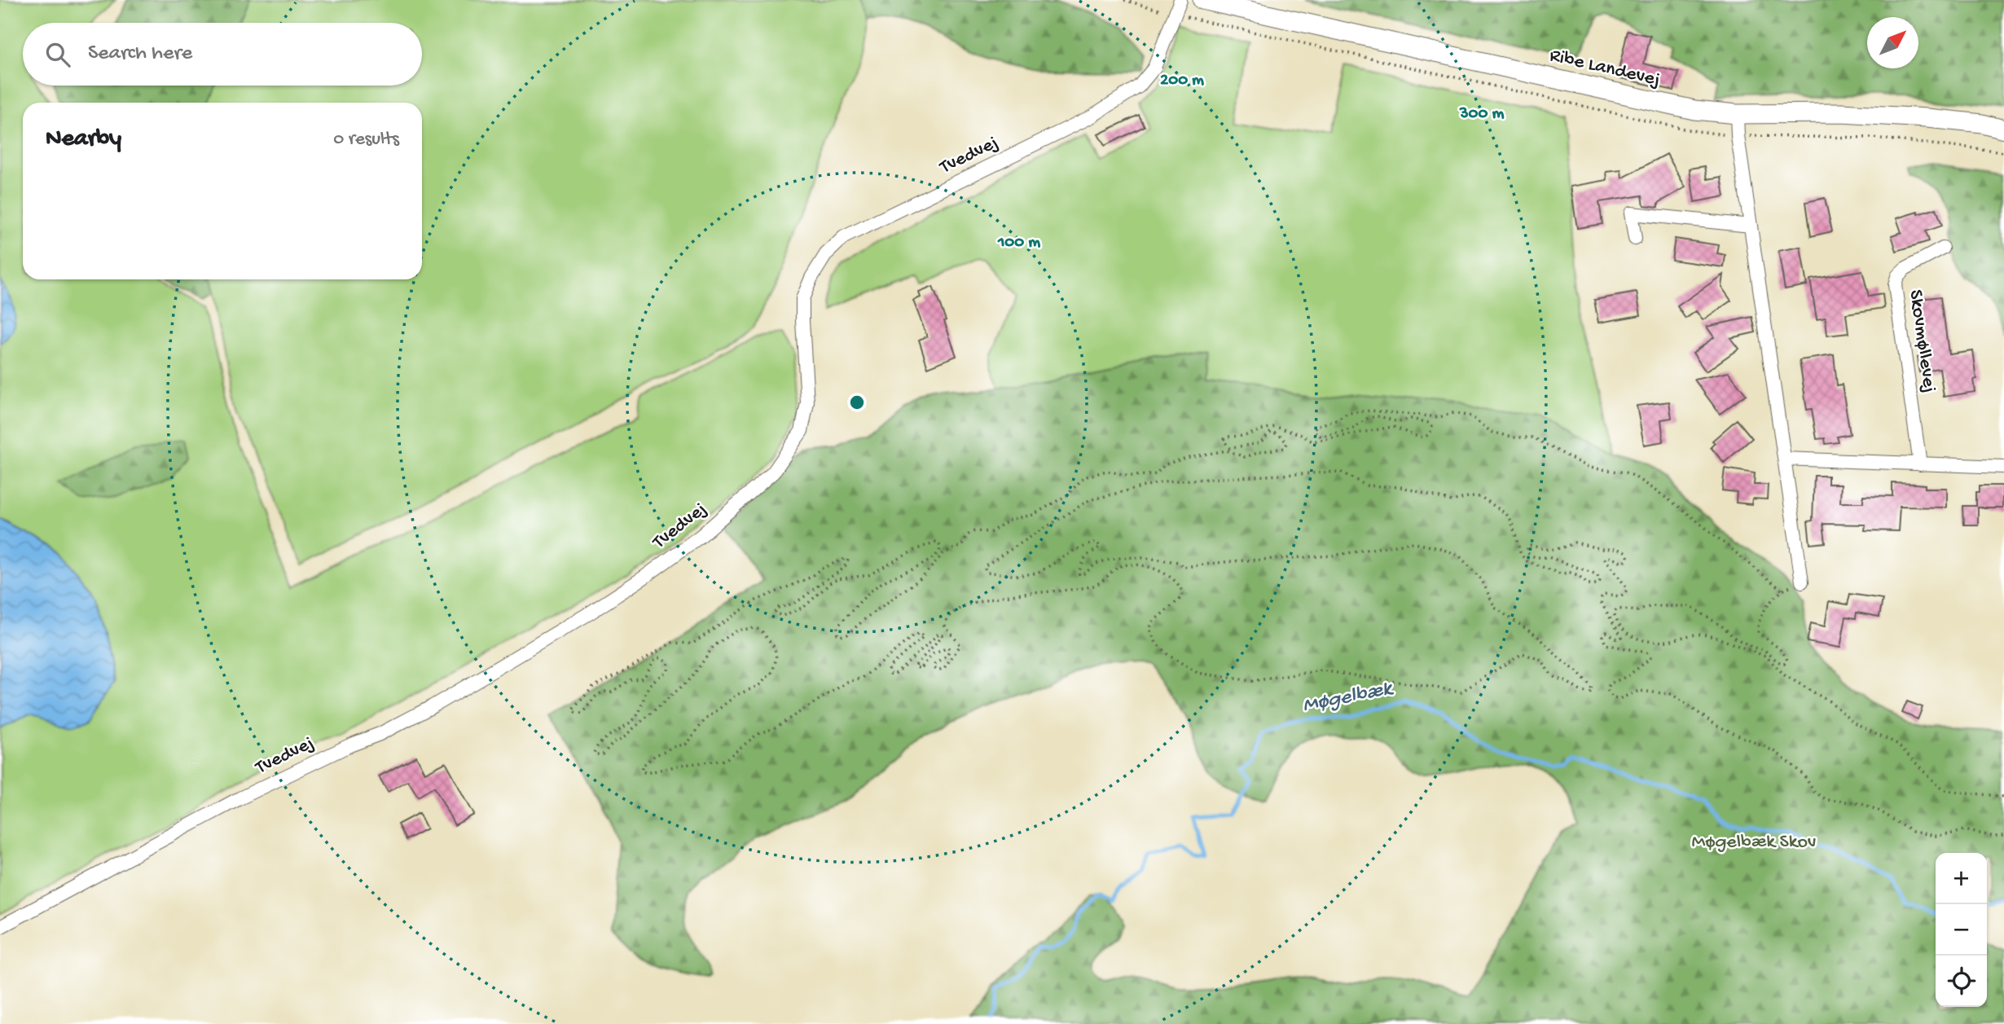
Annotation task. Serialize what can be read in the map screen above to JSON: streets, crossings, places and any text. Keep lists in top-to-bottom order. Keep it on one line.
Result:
{"streets":{"main road":["Ribe Landevej"],"street":["Tvedvej","Skovmøllevej"]},"water":["Møgelbæk"],"parks":["Møgelbæk Skov"],"north":"top right","page":{"search":"Search here","heading":["Nearby","0 results"],"map_buttons":["+","−"]},"rings":["200 m","300 m","100 m"]}
